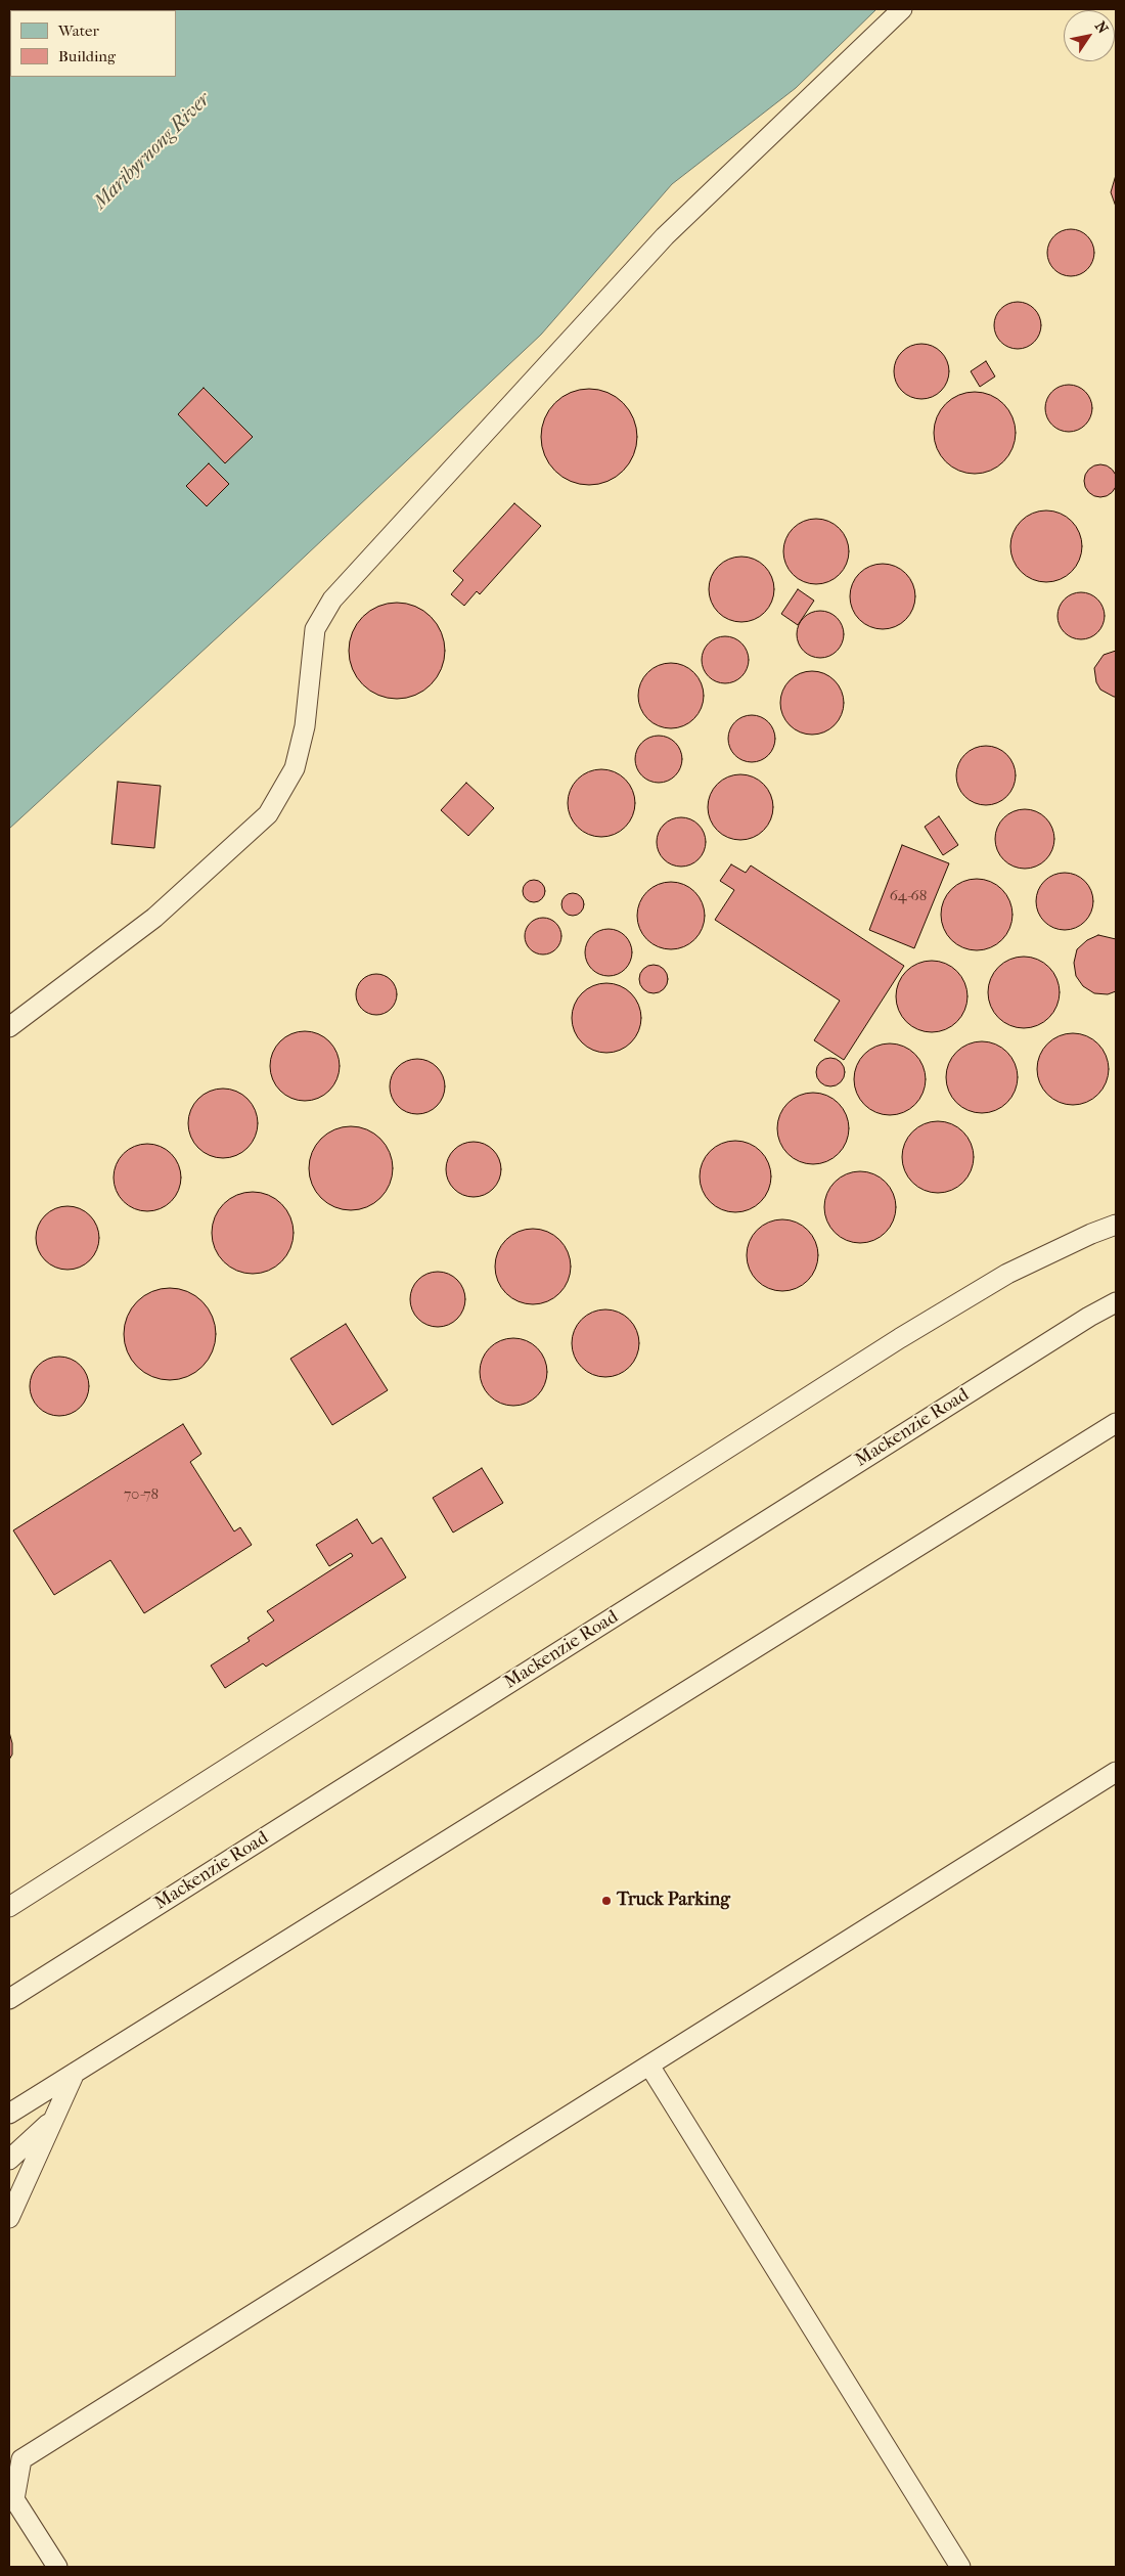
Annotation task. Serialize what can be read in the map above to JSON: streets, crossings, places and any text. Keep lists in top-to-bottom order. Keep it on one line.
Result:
{"streets":{"lane":["Mackenzie Road"]},"water":["Maribyrnong River"],"places":["Truck Parking"],"house_numbers":["64-68","70-78"],"legend":["Water","Building"],"north":"top right"}
